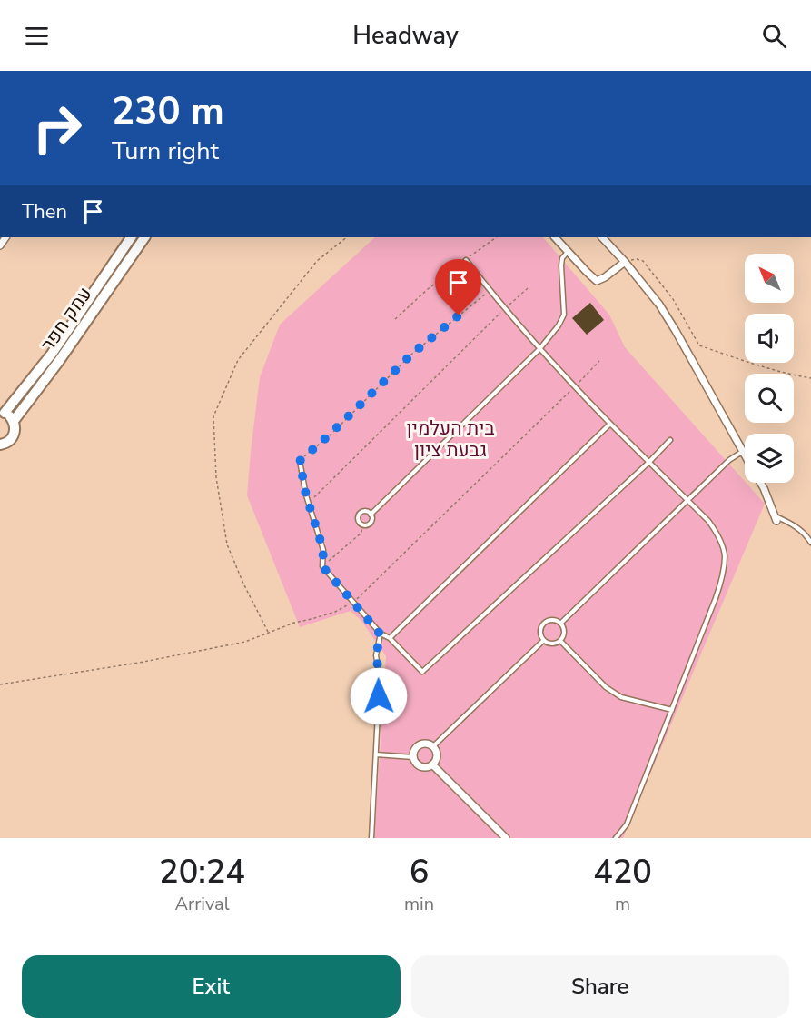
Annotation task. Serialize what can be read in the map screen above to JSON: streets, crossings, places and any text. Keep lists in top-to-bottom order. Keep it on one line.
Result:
{"streets":{"street":["עמק חפר"]},"parks":["בית העלמין גבעת ציון"],"north":"top left","page":{"header":"Headway","turn":["230 m","Turn right"],"then":"Then","eta":["20:24","Arrival","6","min","420","m"],"buttons":["Exit","Share"]}}
